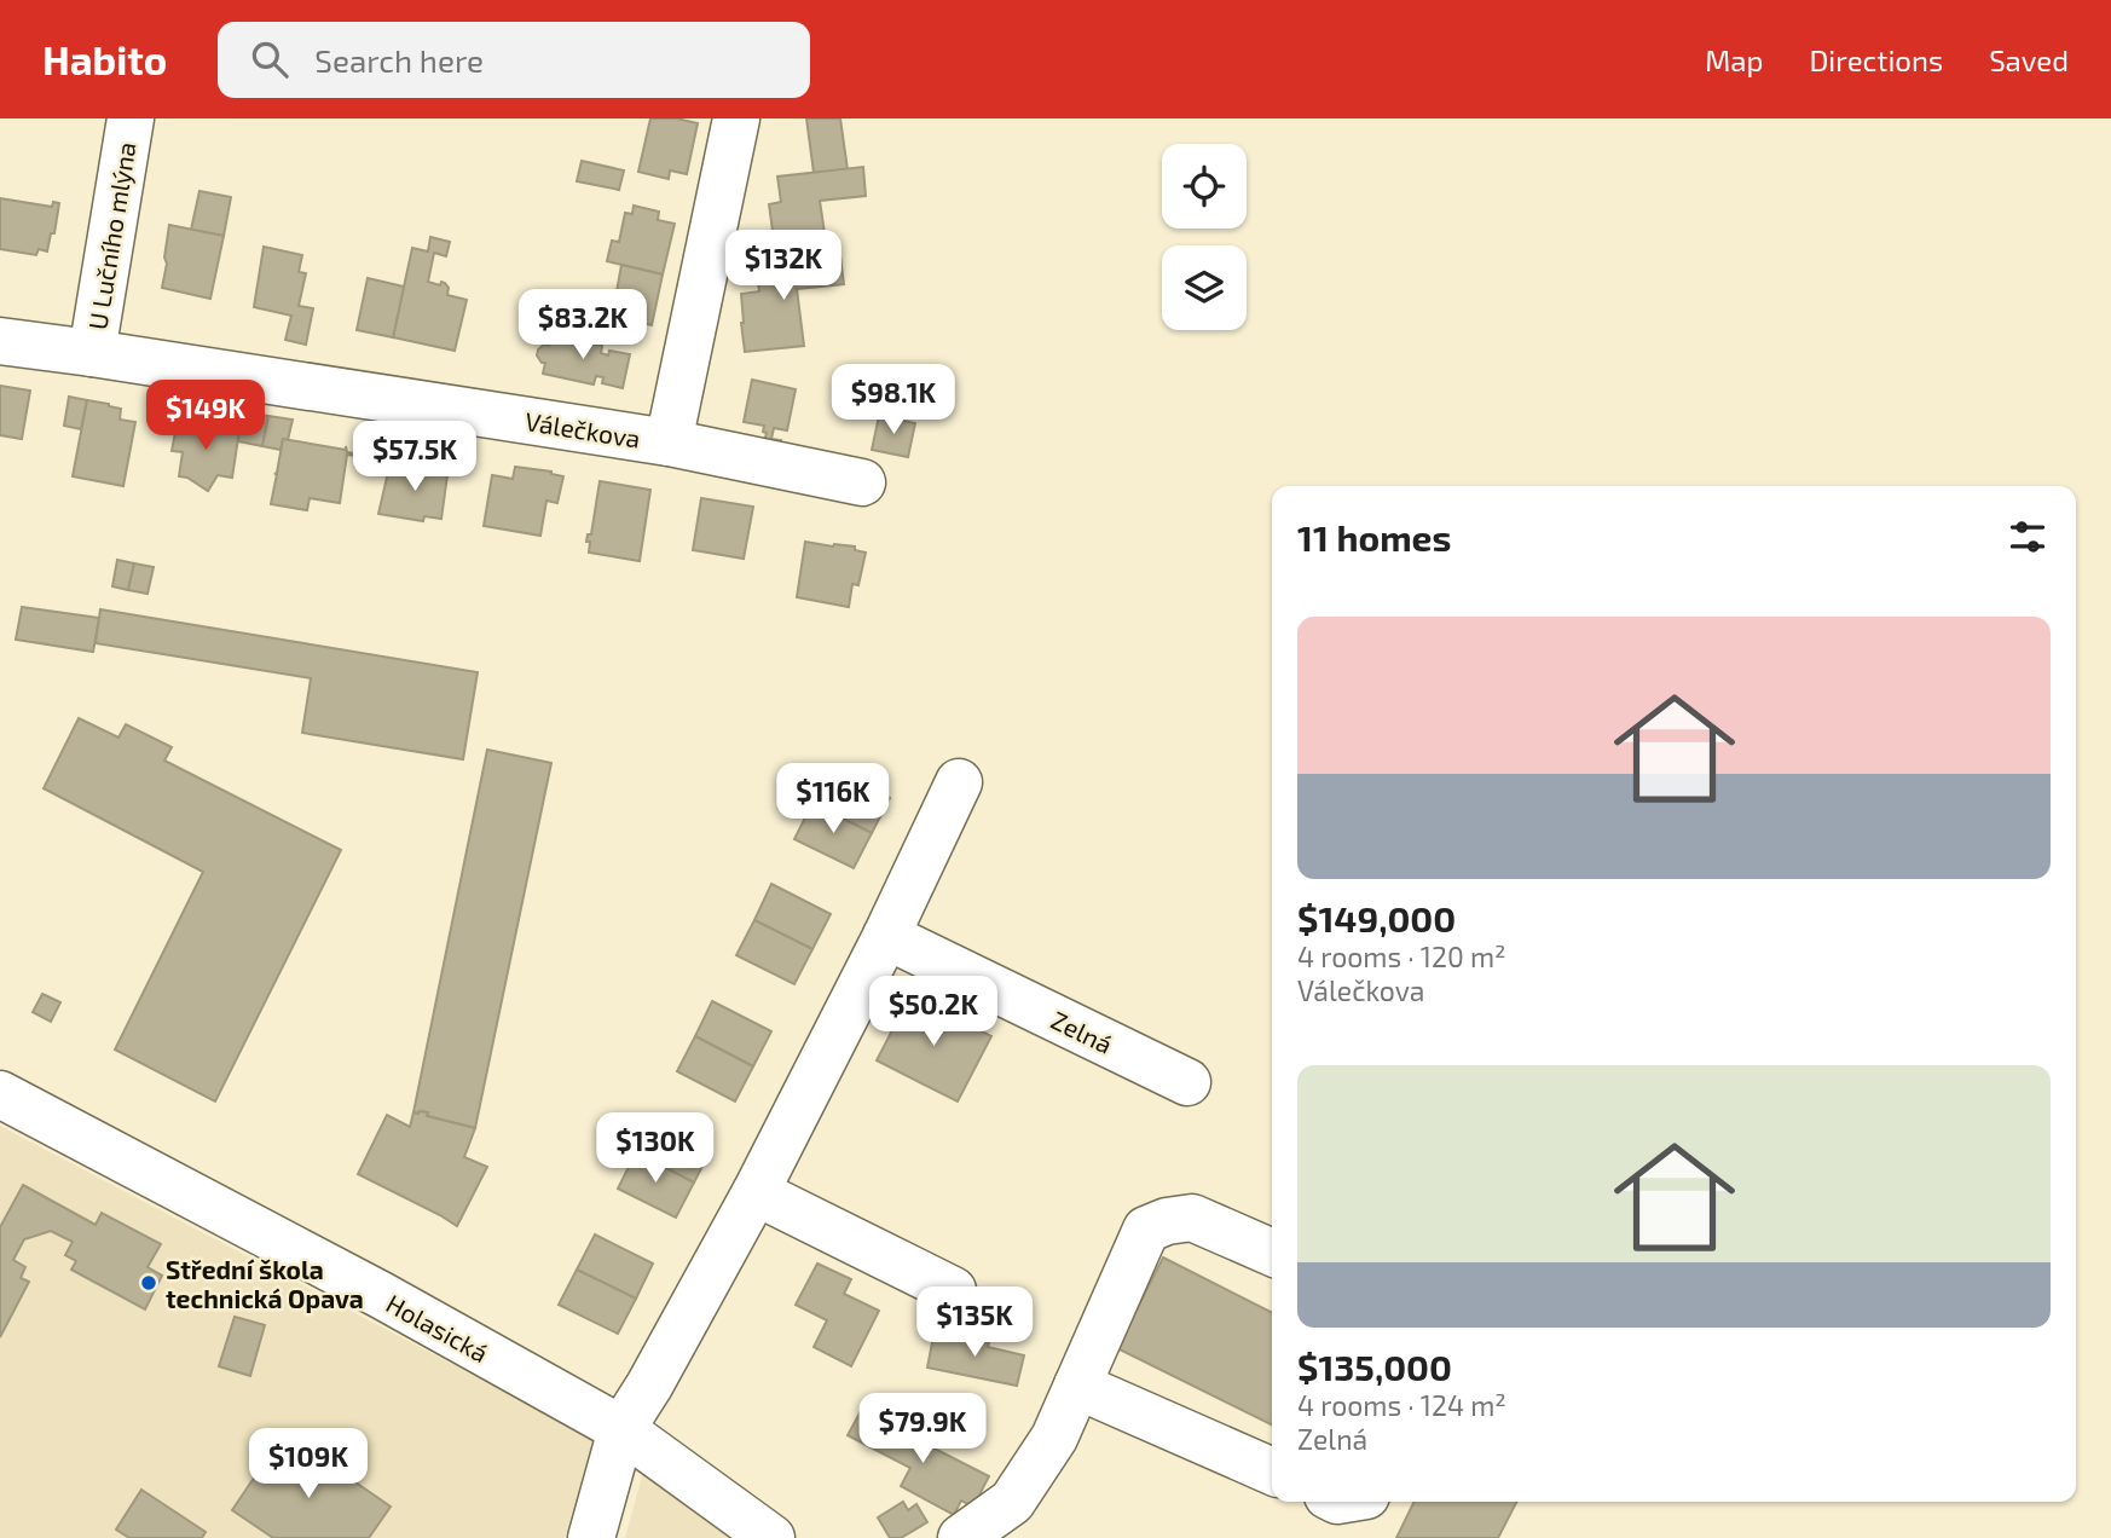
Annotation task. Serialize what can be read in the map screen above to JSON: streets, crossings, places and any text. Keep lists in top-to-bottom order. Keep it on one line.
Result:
{"streets":{"street":["U Lučního mlýna","Válečkova","Zelná","Holasická"]},"crossings":[["U Lučního mlýna","Válečkova"]],"places":["Střední škola technická Opava"],"page":{"header":"Habito","search":"Search here","nav":["Map","Directions","Saved"],"price":["$132K","$83.2K","$98.1K","$149K","$57.5K","$116K","$50.2K","$130K","$135K","$79.9K","$109K"],"heading":"11 homes","list":[{"name":"$149,000","note":"4 rooms · 120 m² · Válečkova"},{"name":"$135,000","note":"4 rooms · 124 m² · Zelná"}]}}
